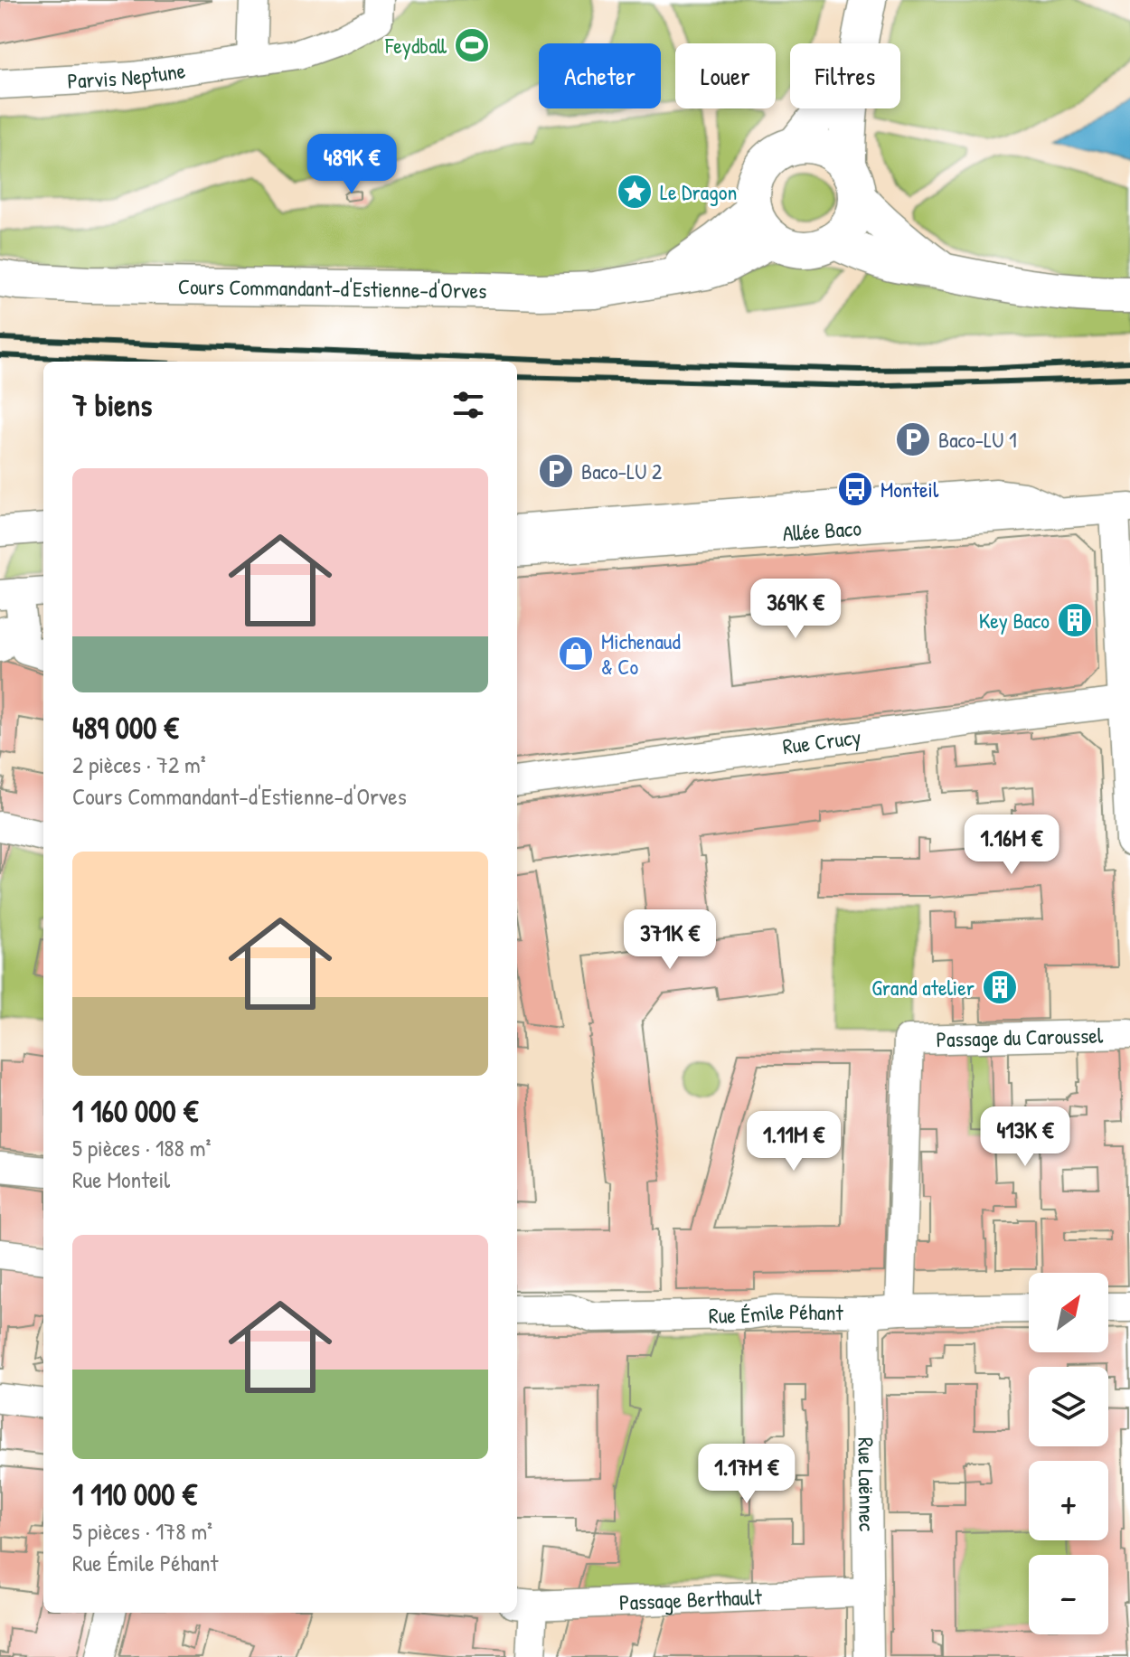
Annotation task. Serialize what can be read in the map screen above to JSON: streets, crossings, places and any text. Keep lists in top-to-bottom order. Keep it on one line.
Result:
{"streets":{"main road":["Cours Commandant-d'Estienne-d'Orves"],"street":["Parvis Neptune","Allée Baco","Rue Crucy","Passage du Caroussel","Rue Émile Péhant","Rue Laënnec","Passage Berthault"]},"crossings":[["Passage du Caroussel","Rue Émile Péhant"],["Rue Émile Péhant","Rue Laënnec"],["Rue Laënnec","Passage Berthault"]],"places":{"sports":["Feydball"],"place":["Le Dragon"],"parking":["Baco-LU 1","Baco-LU 2"],"bus stop":["Monteil"],"building":["Key Baco","Grand atelier"],"shop":["Michenaud & Co"]},"north":"top right","page":{"chip":["Acheter","Louer","Filtres"],"price":["489K €","369K €","1.16M €","371K €","413K €","1.11M €","1.17M €"],"heading":"7 biens","list":[{"name":"489 000 €","note":"2 pièces · 72 m² · Cours Commandant-d'Estienne-d'Orves"},{"name":"1 160 000 €","note":"5 pièces · 188 m² · Rue Monteil"},{"name":"1 110 000 €","note":"5 pièces · 178 m² · Rue Émile Péhant"}],"map_buttons":["+","−"]}}
